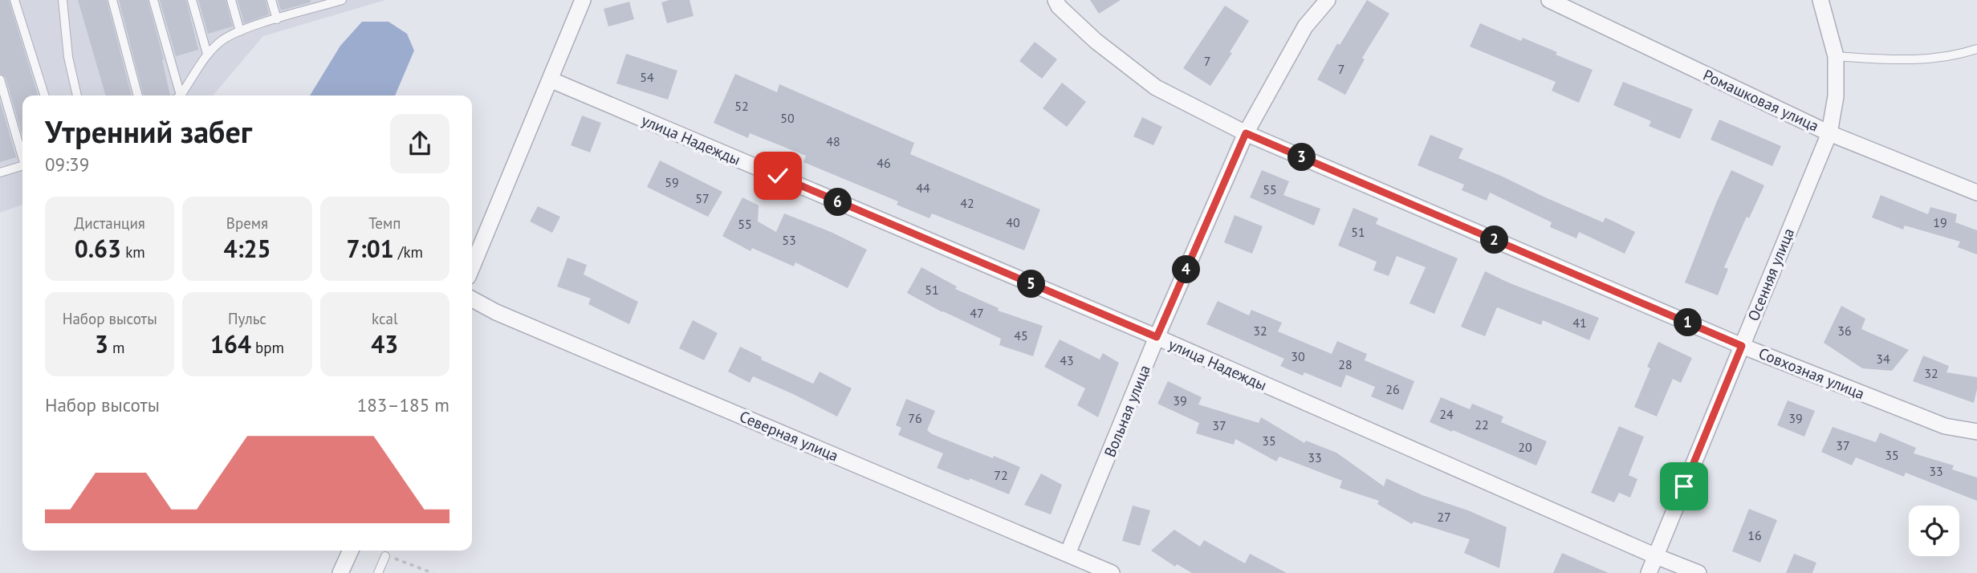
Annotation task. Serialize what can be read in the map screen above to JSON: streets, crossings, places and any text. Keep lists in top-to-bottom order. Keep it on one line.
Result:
{"streets":{"street":["Ромашковая улица","улица Надежды","Осенняя улица","Совхозная улица","Вольная улица","Северная улица"]},"crossings":[["Ромашковая улица","Осенняя улица"],["улица Надежды","Осенняя улица"],["улица Надежды","Вольная улица"],["Осенняя улица","Совхозная улица"],["Совхозная улица","Вольная улица"],["Вольная улица","Северная улица"]],"house_numbers":["7","7","54","52","50","48","46","59","44","55","57","42","40","19","55","51","53","51","47","41","32","36","45","30","34","43","28","32","26","39","24","76","39","22","37","35","37","20","35","33","33","72","27","16"],"page":{"heading":["Утренний забег","09:39"],"pins":["3","6","2","4","5","1"],"stats":[["Дистанция","0.63 km"],["Время","4:25"],["Темп","7:01 /km"],["Набор высоты","3 m"],["Пульс","164 bpm"],["kcal","43"]],"chart":["Набор высоты","183–185 m"]}}
